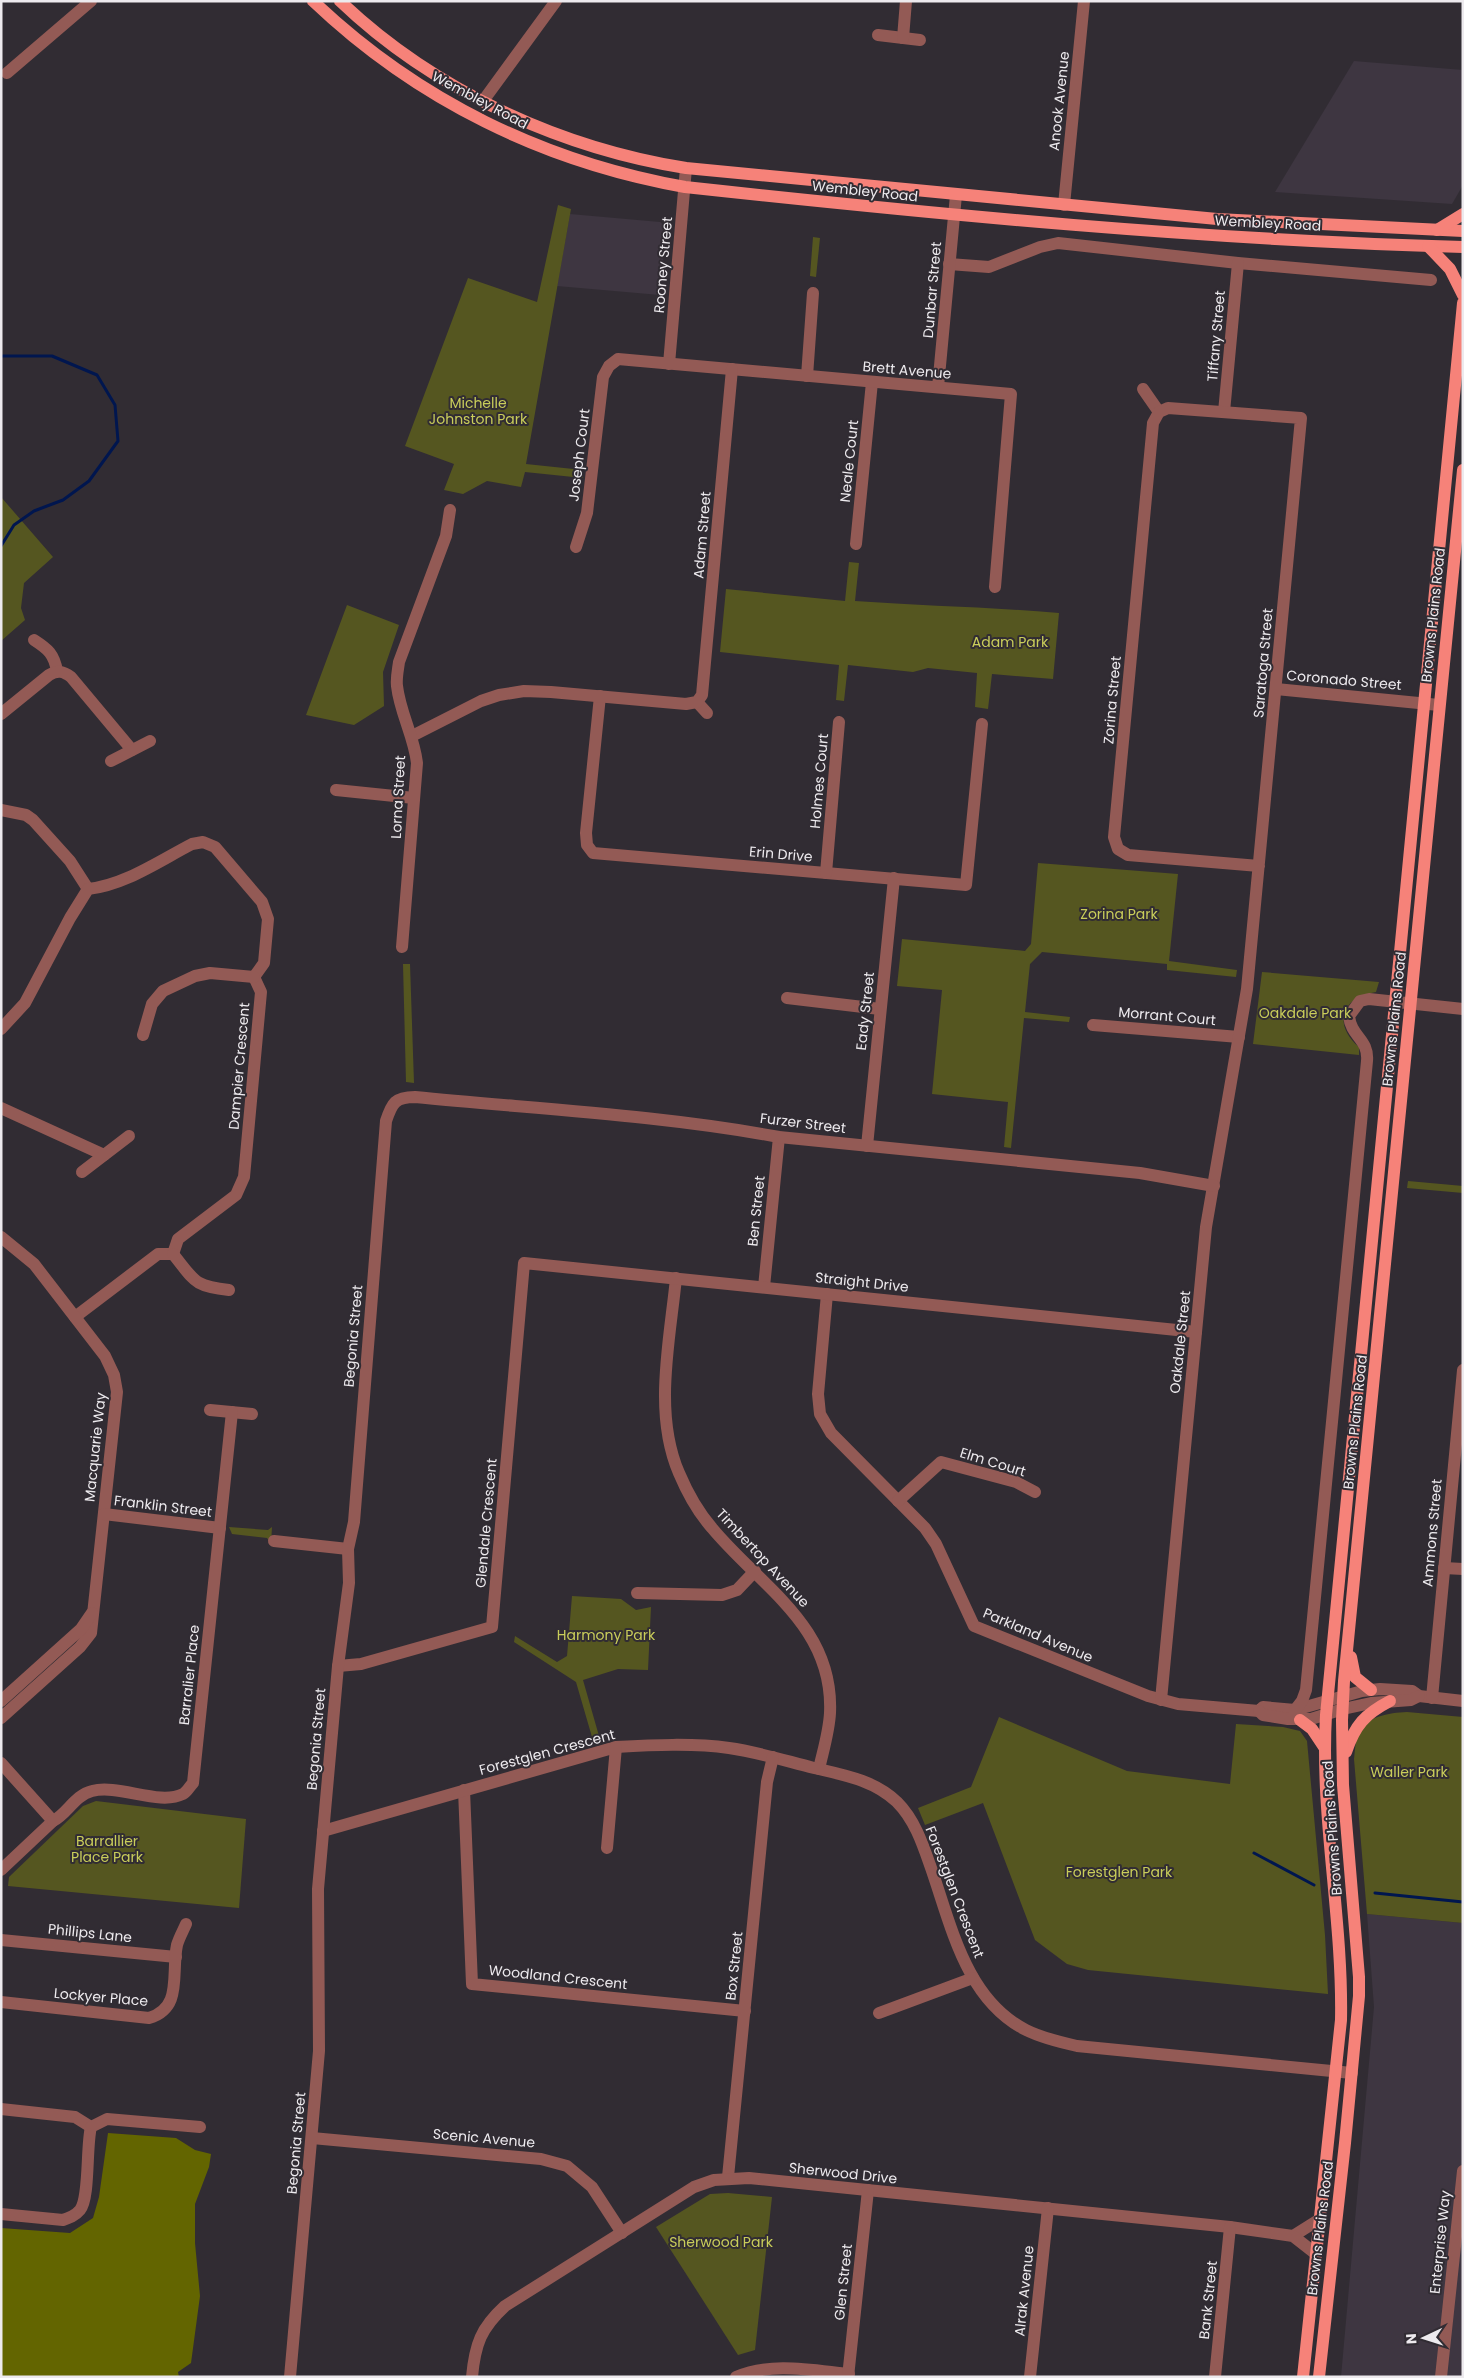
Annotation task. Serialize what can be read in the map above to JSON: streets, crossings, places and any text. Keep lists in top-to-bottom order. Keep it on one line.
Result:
{"streets":{"main road":["Wembley Road","Browns Plains Road"],"street":["Anook Avenue","Rooney Street","Dunbar Street","Tiffany Street","Brett Avenue","Joseph Court","Neale Court","Adam Street","Saratoga Street","Coronado Street","Zorina Street","Holmes Court","Lorna Street","Erin Drive","Eady Street","Morrant Court","Dampier Crescent","Furzer Street","Ben Street","Straight Drive","Begonia Street","Oakdale Street","Macquarie Way","Elm Court","Franklin Street","Glendale Crescent","Ammons Street","Timbertop Avenue","Parkland Avenue","Barralier Place","Forestglen Crescent","Phillips Lane","Box Street","Woodland Crescent","Lockyer Place","Scenic Avenue","Sherwood Drive","Enterprise Way","Glen Street","Alrak Avenue","Bank Street"]},"crossings":[["Wembley Road","Anook Avenue"],["Wembley Road","Rooney Street"],["Wembley Road","Dunbar Street"],["Rooney Street","Brett Avenue"],["Dunbar Street","Brett Avenue"],["Tiffany Street","Saratoga Street"],["Brett Avenue","Joseph Court"],["Brett Avenue","Neale Court"],["Brett Avenue","Adam Street"],["Browns Plains Road","Coronado Street"],["Browns Plains Road","Parkland Avenue"],["Browns Plains Road","Forestglen Crescent"],["Browns Plains Road","Sherwood Drive"],["Saratoga Street","Coronado Street"],["Saratoga Street","Zorina Street"],["Saratoga Street","Oakdale Street"],["Holmes Court","Erin Drive"],["Erin Drive","Eady Street"],["Eady Street","Furzer Street"],["Morrant Court","Oakdale Street"],["Furzer Street","Ben Street"],["Furzer Street","Begonia Street"],["Furzer Street","Oakdale Street"],["Ben Street","Straight Drive"],["Straight Drive","Oakdale Street"],["Straight Drive","Glendale Crescent"],["Straight Drive","Timbertop Avenue"],["Straight Drive","Parkland Avenue"],["Begonia Street","Glendale Crescent"],["Begonia Street","Forestglen Crescent"],["Begonia Street","Scenic Avenue"],["Oakdale Street","Parkland Avenue"],["Macquarie Way","Franklin Street"],["Elm Court","Parkland Avenue"],["Franklin Street","Barralier Place"],["Timbertop Avenue","Forestglen Crescent"],["Forestglen Crescent","Box Street"],["Forestglen Crescent","Woodland Crescent"],["Phillips Lane","Lockyer Place"],["Box Street","Woodland Crescent"],["Box Street","Sherwood Drive"],["Scenic Avenue","Sherwood Drive"],["Sherwood Drive","Glen Street"],["Sherwood Drive","Alrak Avenue"],["Sherwood Drive","Bank Street"]],"parks":["Michelle Johnston Park","Adam Park","Zorina Park","Oakdale Park","Harmony Park","Waller Park","Barrallier Place Park","Forestglen Park","Sherwood Park"],"north":"left"}
